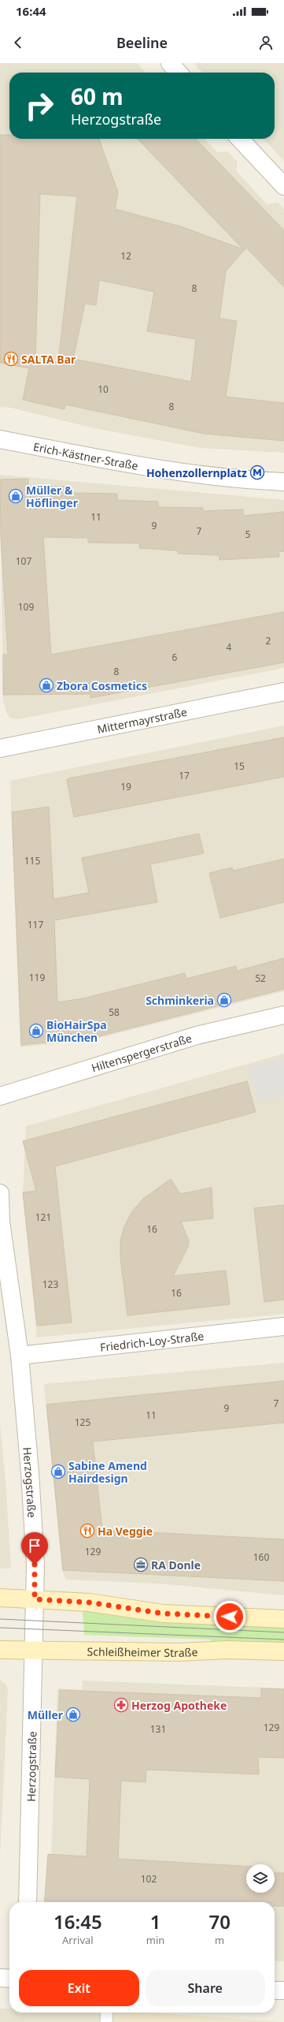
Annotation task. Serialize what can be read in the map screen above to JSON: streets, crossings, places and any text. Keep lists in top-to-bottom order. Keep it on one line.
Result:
{"streets":{"main road":["Schleißheimer Straße"],"street":["Erich-Kästner-Straße","Mittermayrstraße","Hiltenspergerstraße","Friedrich-Loy-Straße","Herzogstraße"]},"crossings":[["Friedrich-Loy-Straße","Herzogstraße"],["Herzogstraße","Schleißheimer Straße"]],"places":{"restaurant":["SALTA Bar","Ha Veggie"],"metro station":["Hohenzollernplatz"],"shop":["Müller & Höflinger","Zbora Cosmetics","Schminkeria","BioHairSpa München","Sabine Amend Hairdesign","Müller"],"office":["RA Donle"],"pharmacy":["Herzog Apotheke"]},"house_numbers":["12","8","10","8","11","9","7","5","107","109","2","4","6","8","15","17","19","115","117","119","52","58","121","16","123","16","7","9","11","125","129","160","129","131","102"],"page":{"status":"16:44","header":"Beeline","turn":["60 m","Herzogstraße"],"eta":["16:45","Arrival","1","min","70","m"],"buttons":["Exit","Share"]}}
